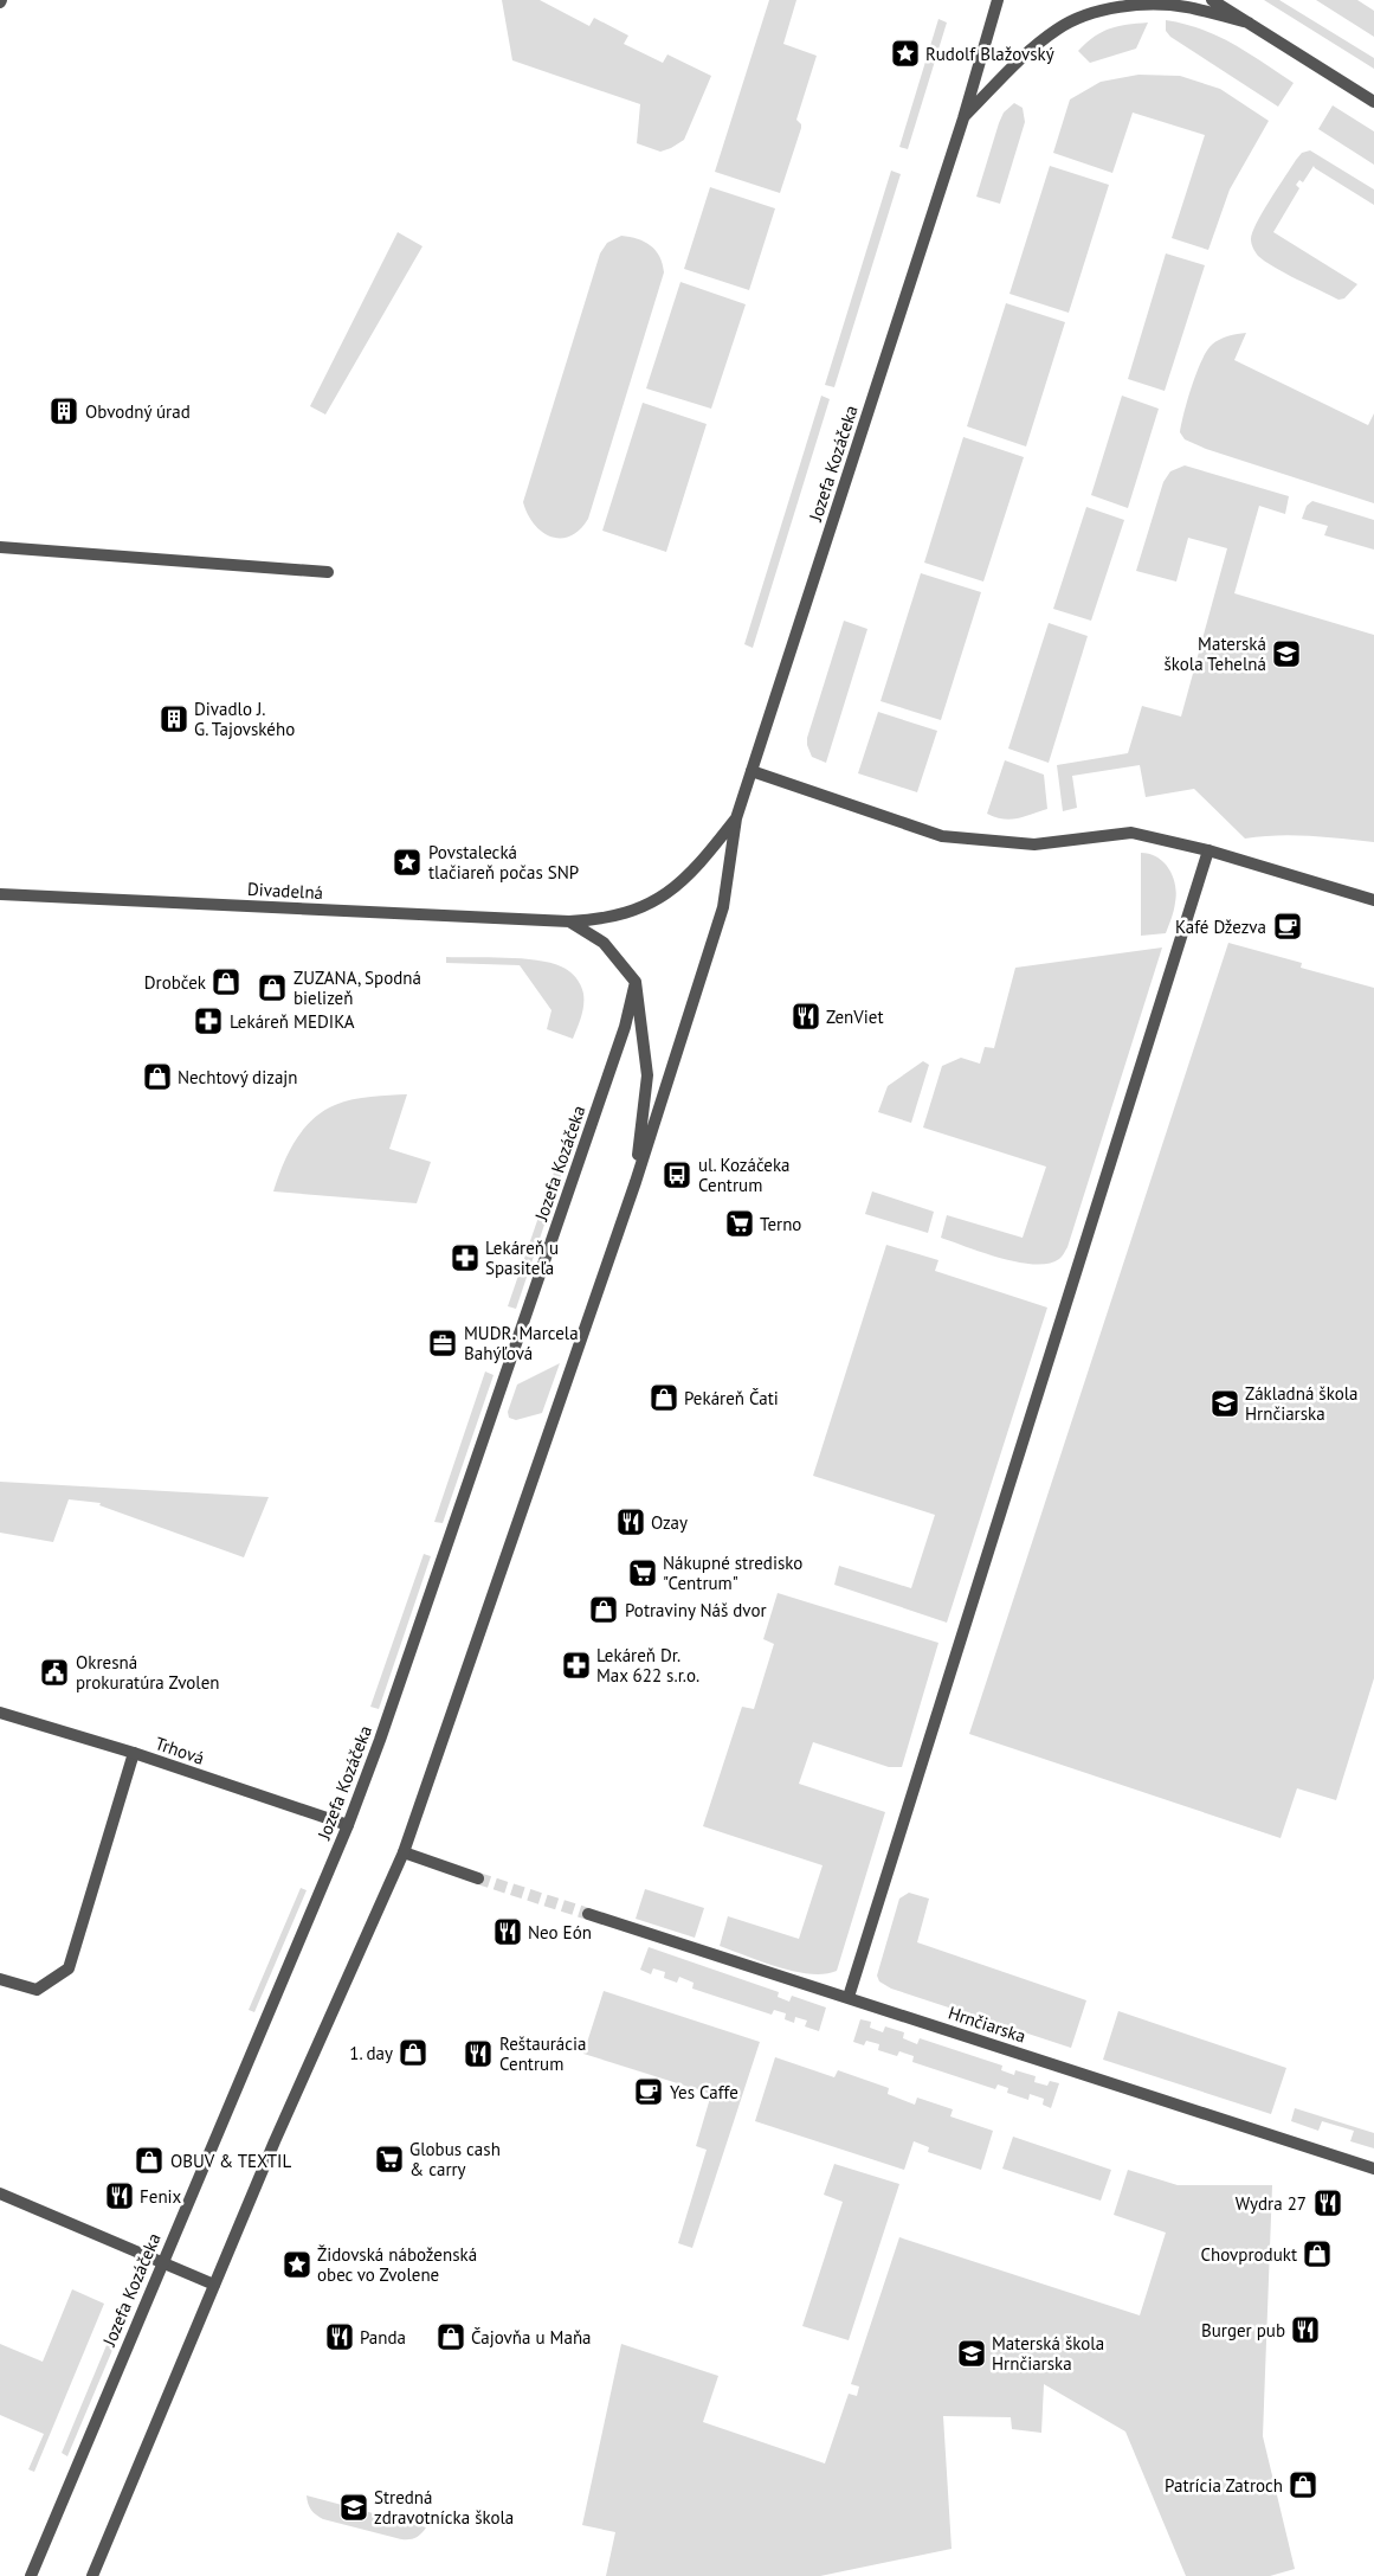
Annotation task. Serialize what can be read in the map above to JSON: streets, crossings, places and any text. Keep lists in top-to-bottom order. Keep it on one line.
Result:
{"streets":{"street":["Jozefa Kozáčeka","Divadelná","Trhová","Hrnčiarska"]},"crossings":[["Jozefa Kozáčeka","Divadelná"],["Jozefa Kozáčeka","Trhová"]],"places":{"place":["Rudolf Blažovský","Povstalecká tlačiareň počas SNP","Židovská náboženská obec vo Zvolene"],"building":["Obvodný úrad","Divadlo J. G. Tajovského"],"school or university":["Materská škola Tehelná","Základná škola Hrnčiarska","Materská škola Hrnčiarska","Stredná zdravotnícka škola"],"cafe":["Kafé Džezva","Yes Caffe"],"shop":["Drobček","ZUZANA, Spodná bielizeň","Nechtový dizajn","Pekáreň Čati","Potraviny Náš dvor","1. day","OBUV & TEXTIL","Chovprodukt","Čajovňa u Maňa","Patrícia Zatroch"],"restaurant":["ZenViet","Ozay","Neo Eón","Reštaurácia Centrum","Fenix","Wydra 27","Burger pub","Panda"],"pharmacy":["Lekáreň MEDIKA","Lekáreň u Spasiteľa","Lekáreň Dr. Max 622 s.r.o."],"bus stop":["ul. Kozáčeka Centrum"],"supermarket":["Terno","Nákupné stredisko \"Centrum\"","Globus cash & carry"],"office":["MUDR. Marcela Bahýľová"],"public building":["Okresná prokuratúra Zvolen"]}}
